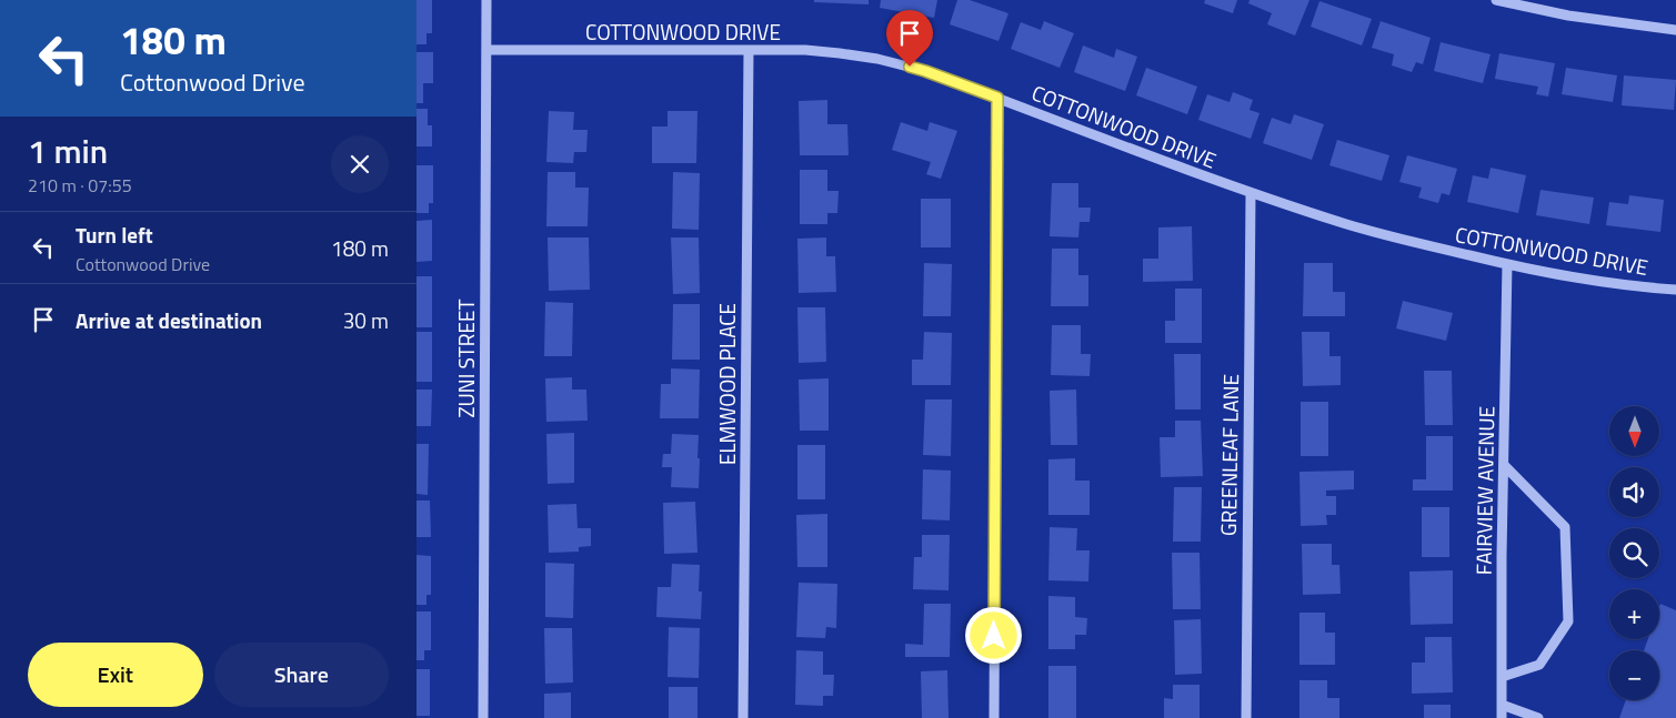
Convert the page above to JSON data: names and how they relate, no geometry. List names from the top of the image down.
{
  "streets": {
    "street": [
      "COTTONWOOD DRIVE",
      "ZUNI STREET",
      "ELMWOOD PLACE",
      "GREENLEAF LANE",
      "FAIRVIEW AVENUE"
    ]
  },
  "crossings": [
    ["COTTONWOOD DRIVE", "ZUNI STREET"],
    ["COTTONWOOD DRIVE", "ELMWOOD PLACE"],
    ["COTTONWOOD DRIVE", "GREENLEAF LANE"],
    ["COTTONWOOD DRIVE", "FAIRVIEW AVENUE"]
  ],
  "north": "bottom",
  "page": {
    "turn": ["180 m", "Cottonwood Drive"],
    "heading": ["1 min", "210 m · 07:55"],
    "list": [
      {
        "name": "Turn left",
        "note": "Cottonwood Drive",
        "value": "180 m"
      },
      {
        "name": "Arrive at destination",
        "value": "30 m"
      }
    ],
    "map_buttons": ["+", "−"],
    "buttons": ["Exit", "Share"]
  }
}
